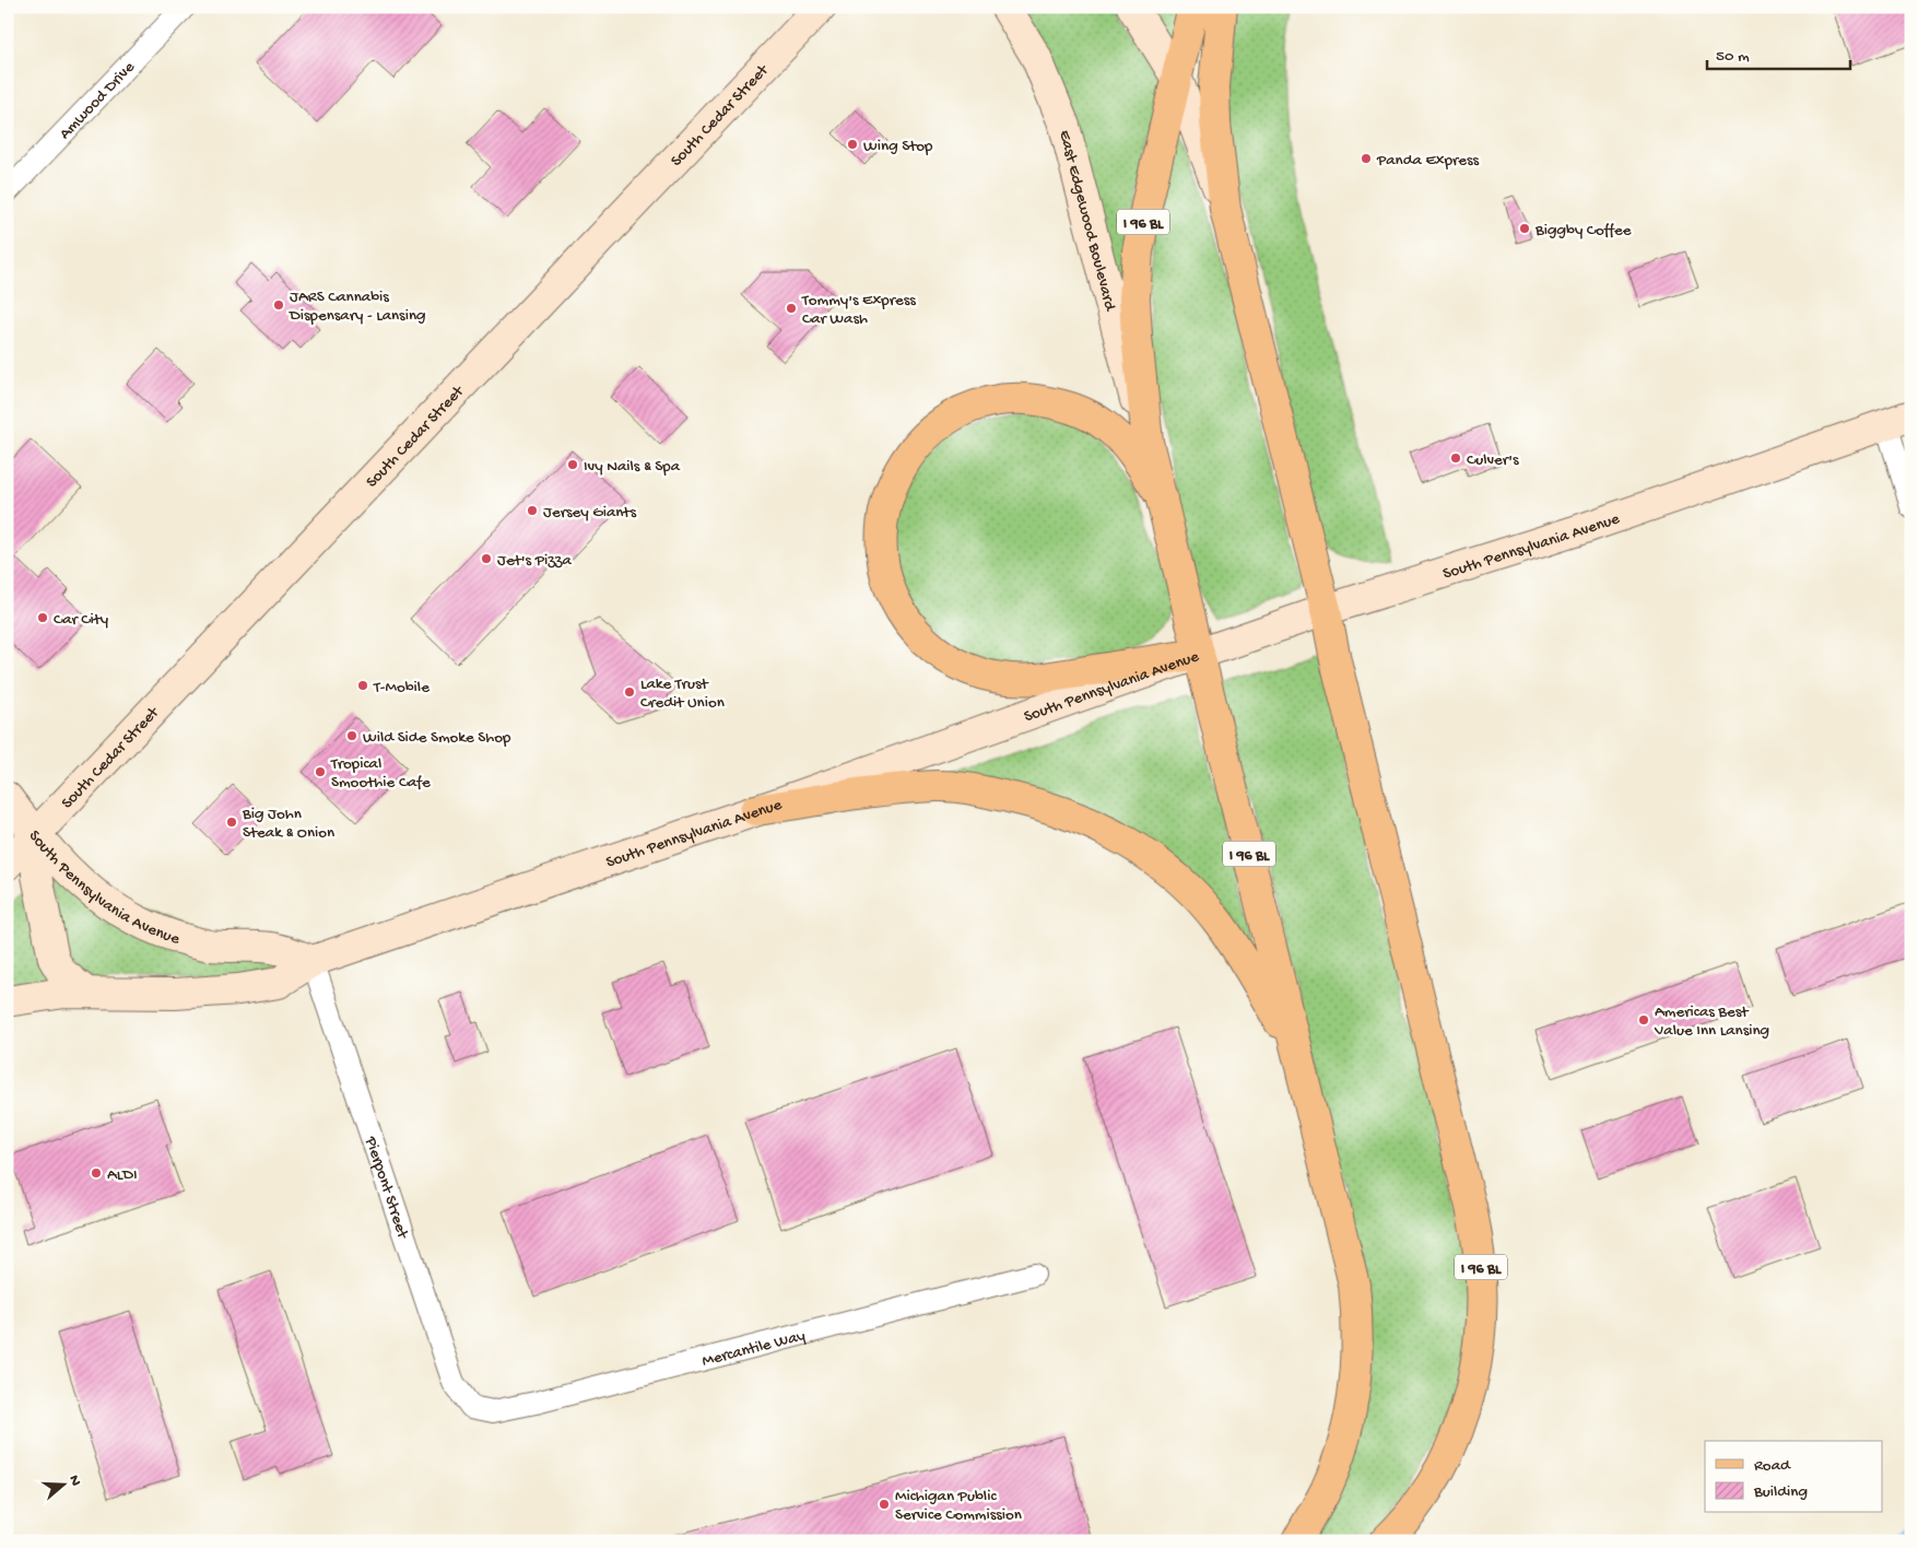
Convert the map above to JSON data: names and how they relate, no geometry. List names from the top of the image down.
{
  "streets": {
    "main road": [
      "South Cedar Street",
      "East Edgewood Boulevard",
      "I 96 BL",
      "South Pennsylvania Avenue"
    ],
    "street": ["Amwood Drive", "Pierpont Street", "Mercantile Way"]
  },
  "crossings": [
    ["South Cedar Street", "South Pennsylvania Avenue"],
    ["East Edgewood Boulevard", "I 96 BL"],
    ["I 96 BL", "South Pennsylvania Avenue"],
    ["South Pennsylvania Avenue", "Pierpont Street"],
    ["Pierpont Street", "Mercantile Way"]
  ],
  "places": [
    "Wing Stop",
    "Panda Express",
    "Biggby Coffee",
    "JARS Cannabis Dispensary - Lansing",
    "Tommy's Express Car Wash",
    "Culver's",
    "Ivy Nails & Spa",
    "Jersey Giants",
    "Jet's Pizza",
    "Car City",
    "T-Mobile",
    "Lake Trust Credit Union",
    "Wild Side Smoke Shop",
    "Tropical Smoothie Cafe",
    "Big John Steak & Onion",
    "Americas Best Value Inn Lansing",
    "ALDI",
    "Michigan Public Service Commission"
  ],
  "legend": ["Road", "Building"],
  "scale_bar": "50 m",
  "north": "right"
}
